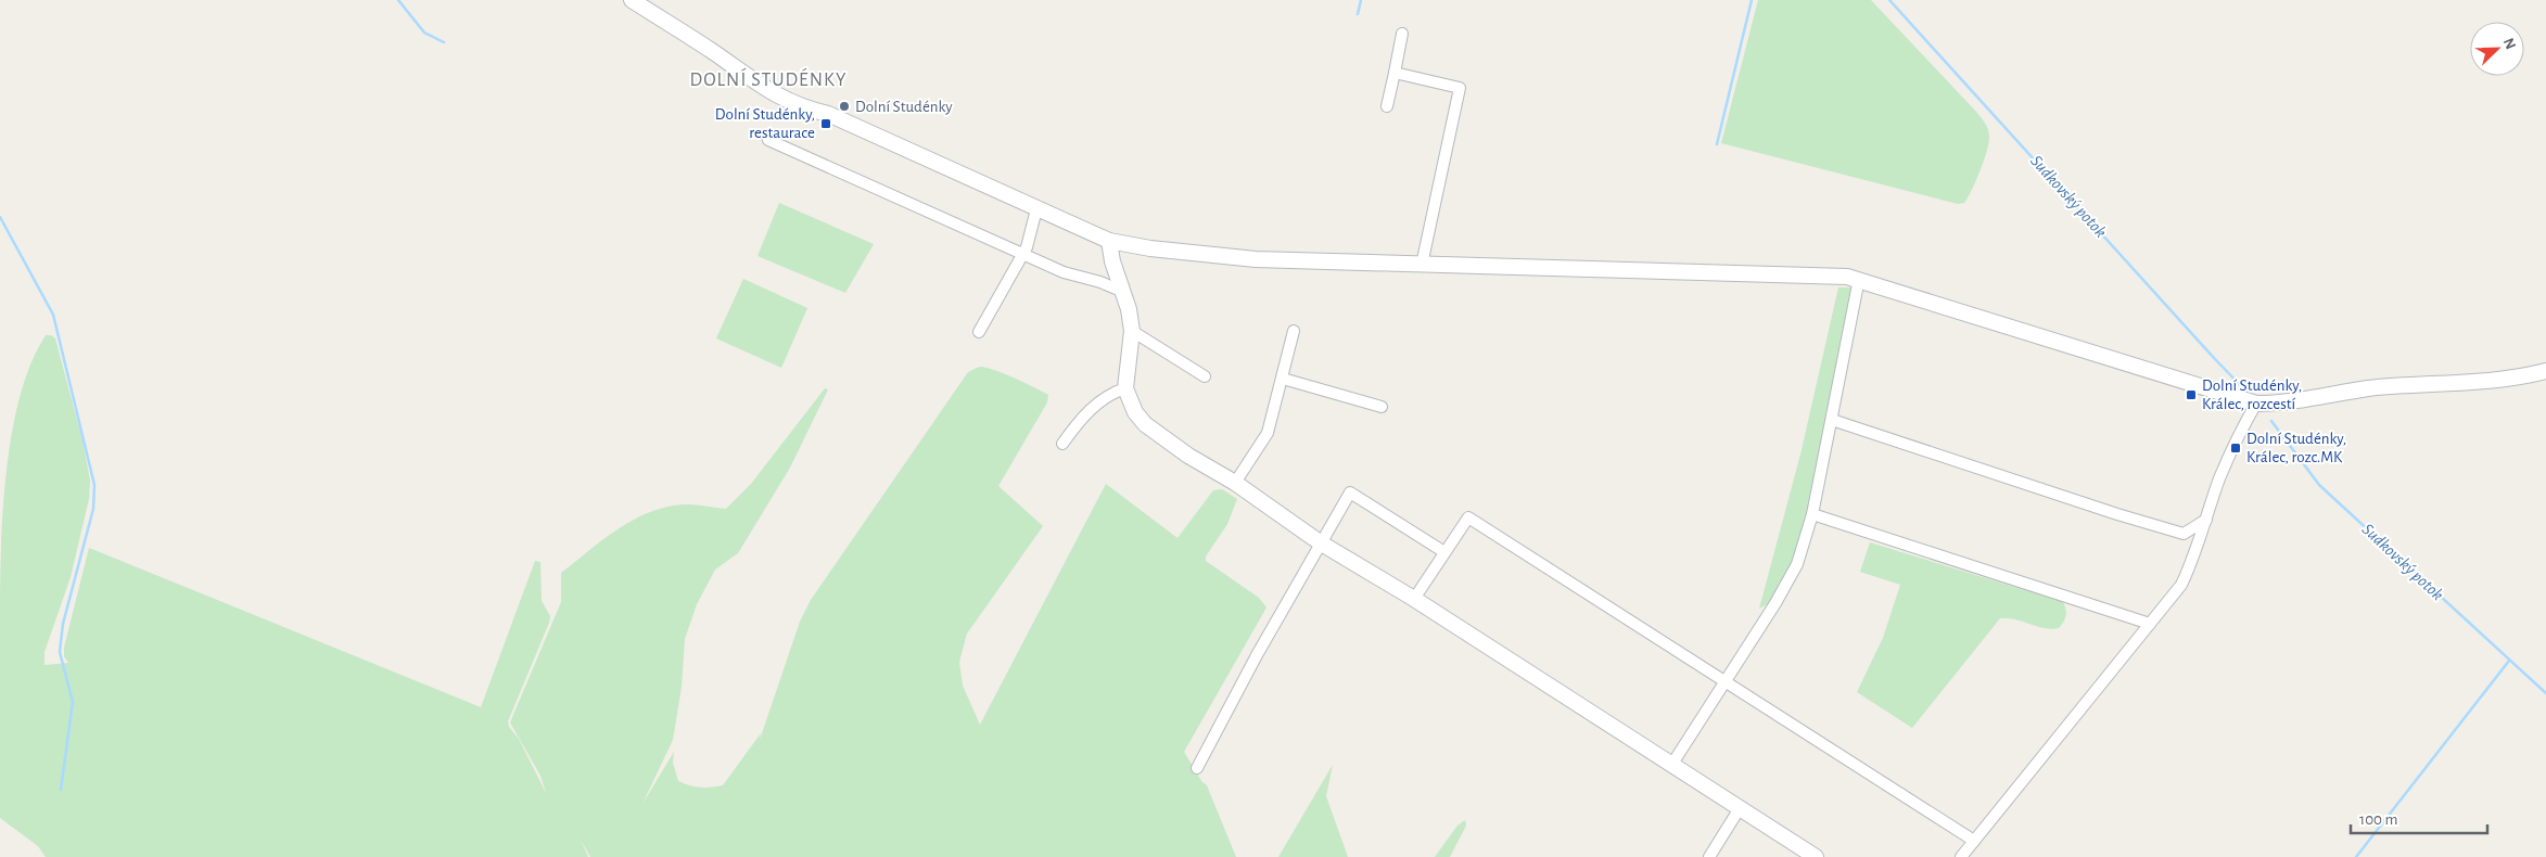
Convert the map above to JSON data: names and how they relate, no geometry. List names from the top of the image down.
{
  "districts": ["DOLNÍ STUDÉNKY"],
  "water": ["Sudkovský potok"],
  "places": {
    "other": ["Dolní Studénky"],
    "transit": ["Dolní Studénky, restaurace", "Dolní Studénky, Králec, rozcestí", "Dolní Studénky, Králec, rozc.MK"]
  },
  "scale_bar": "100 m",
  "north": "top right"
}
